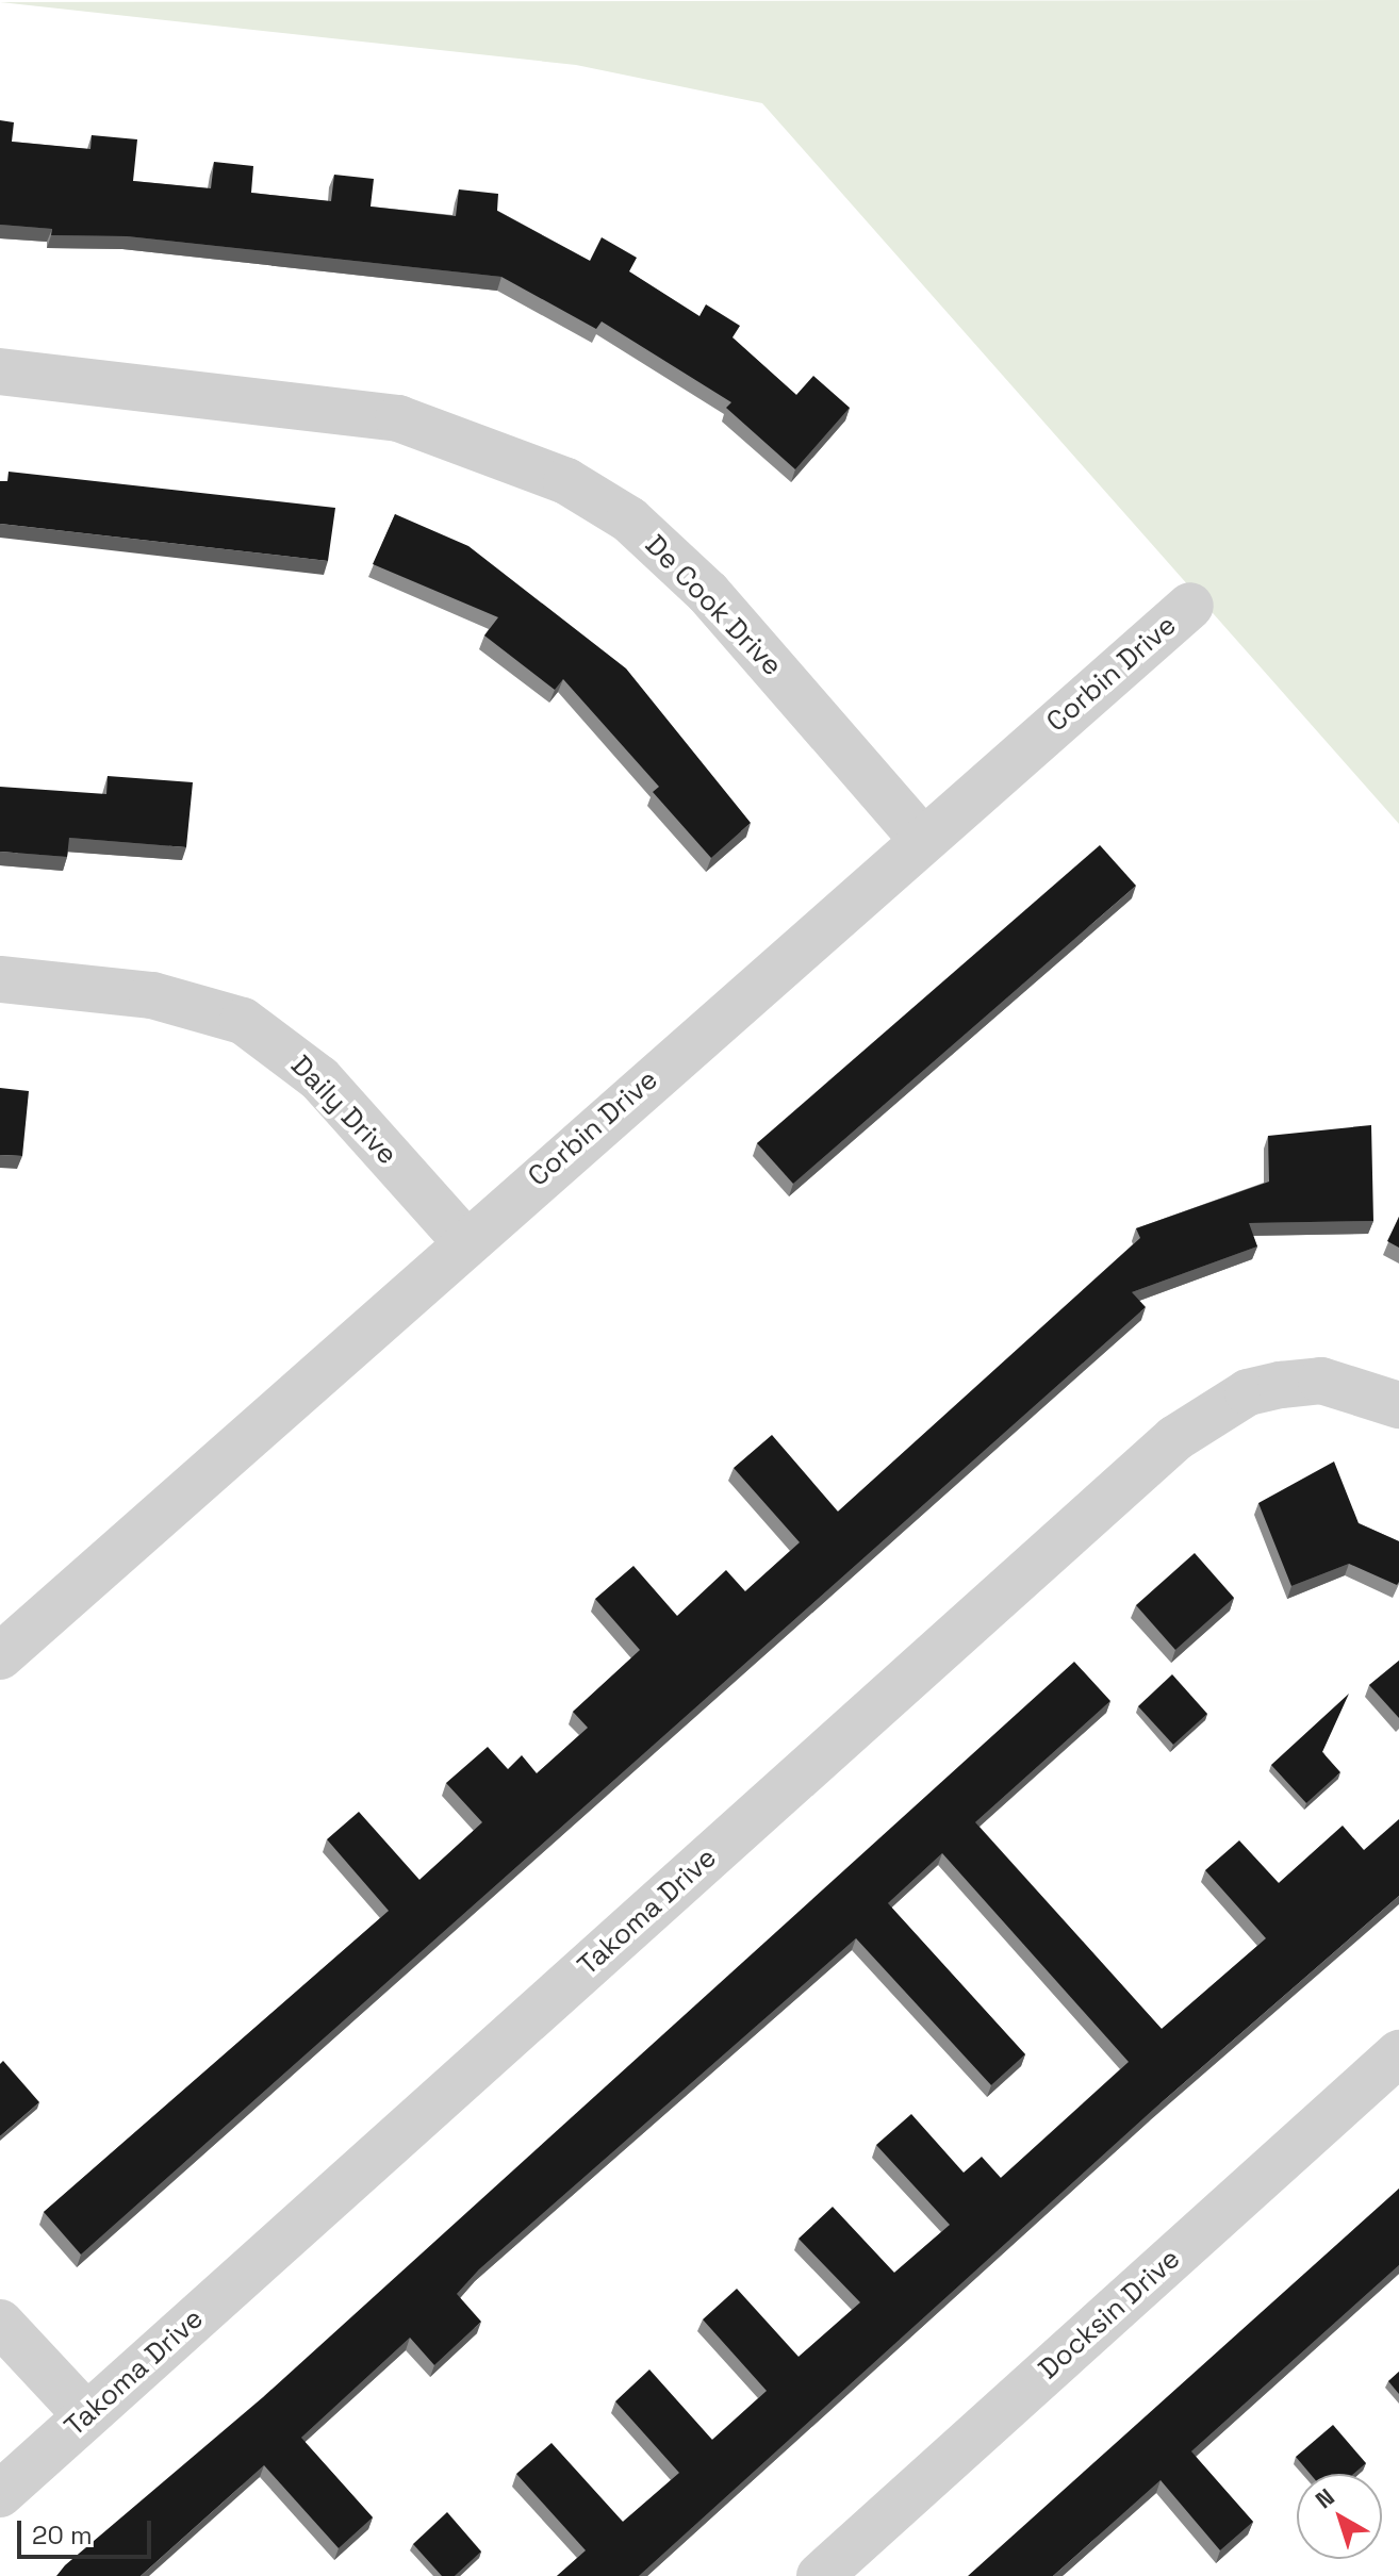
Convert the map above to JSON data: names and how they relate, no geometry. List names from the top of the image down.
{
  "streets": {
    "street": [
      "De Cook Drive",
      "Corbin Drive",
      "Daily Drive",
      "Takoma Drive",
      "Docksin Drive"
    ]
  },
  "crossings": [
    ["De Cook Drive", "Corbin Drive"],
    ["Corbin Drive", "Daily Drive"]
  ],
  "scale_bar": "20 m",
  "north": "top left"
}
